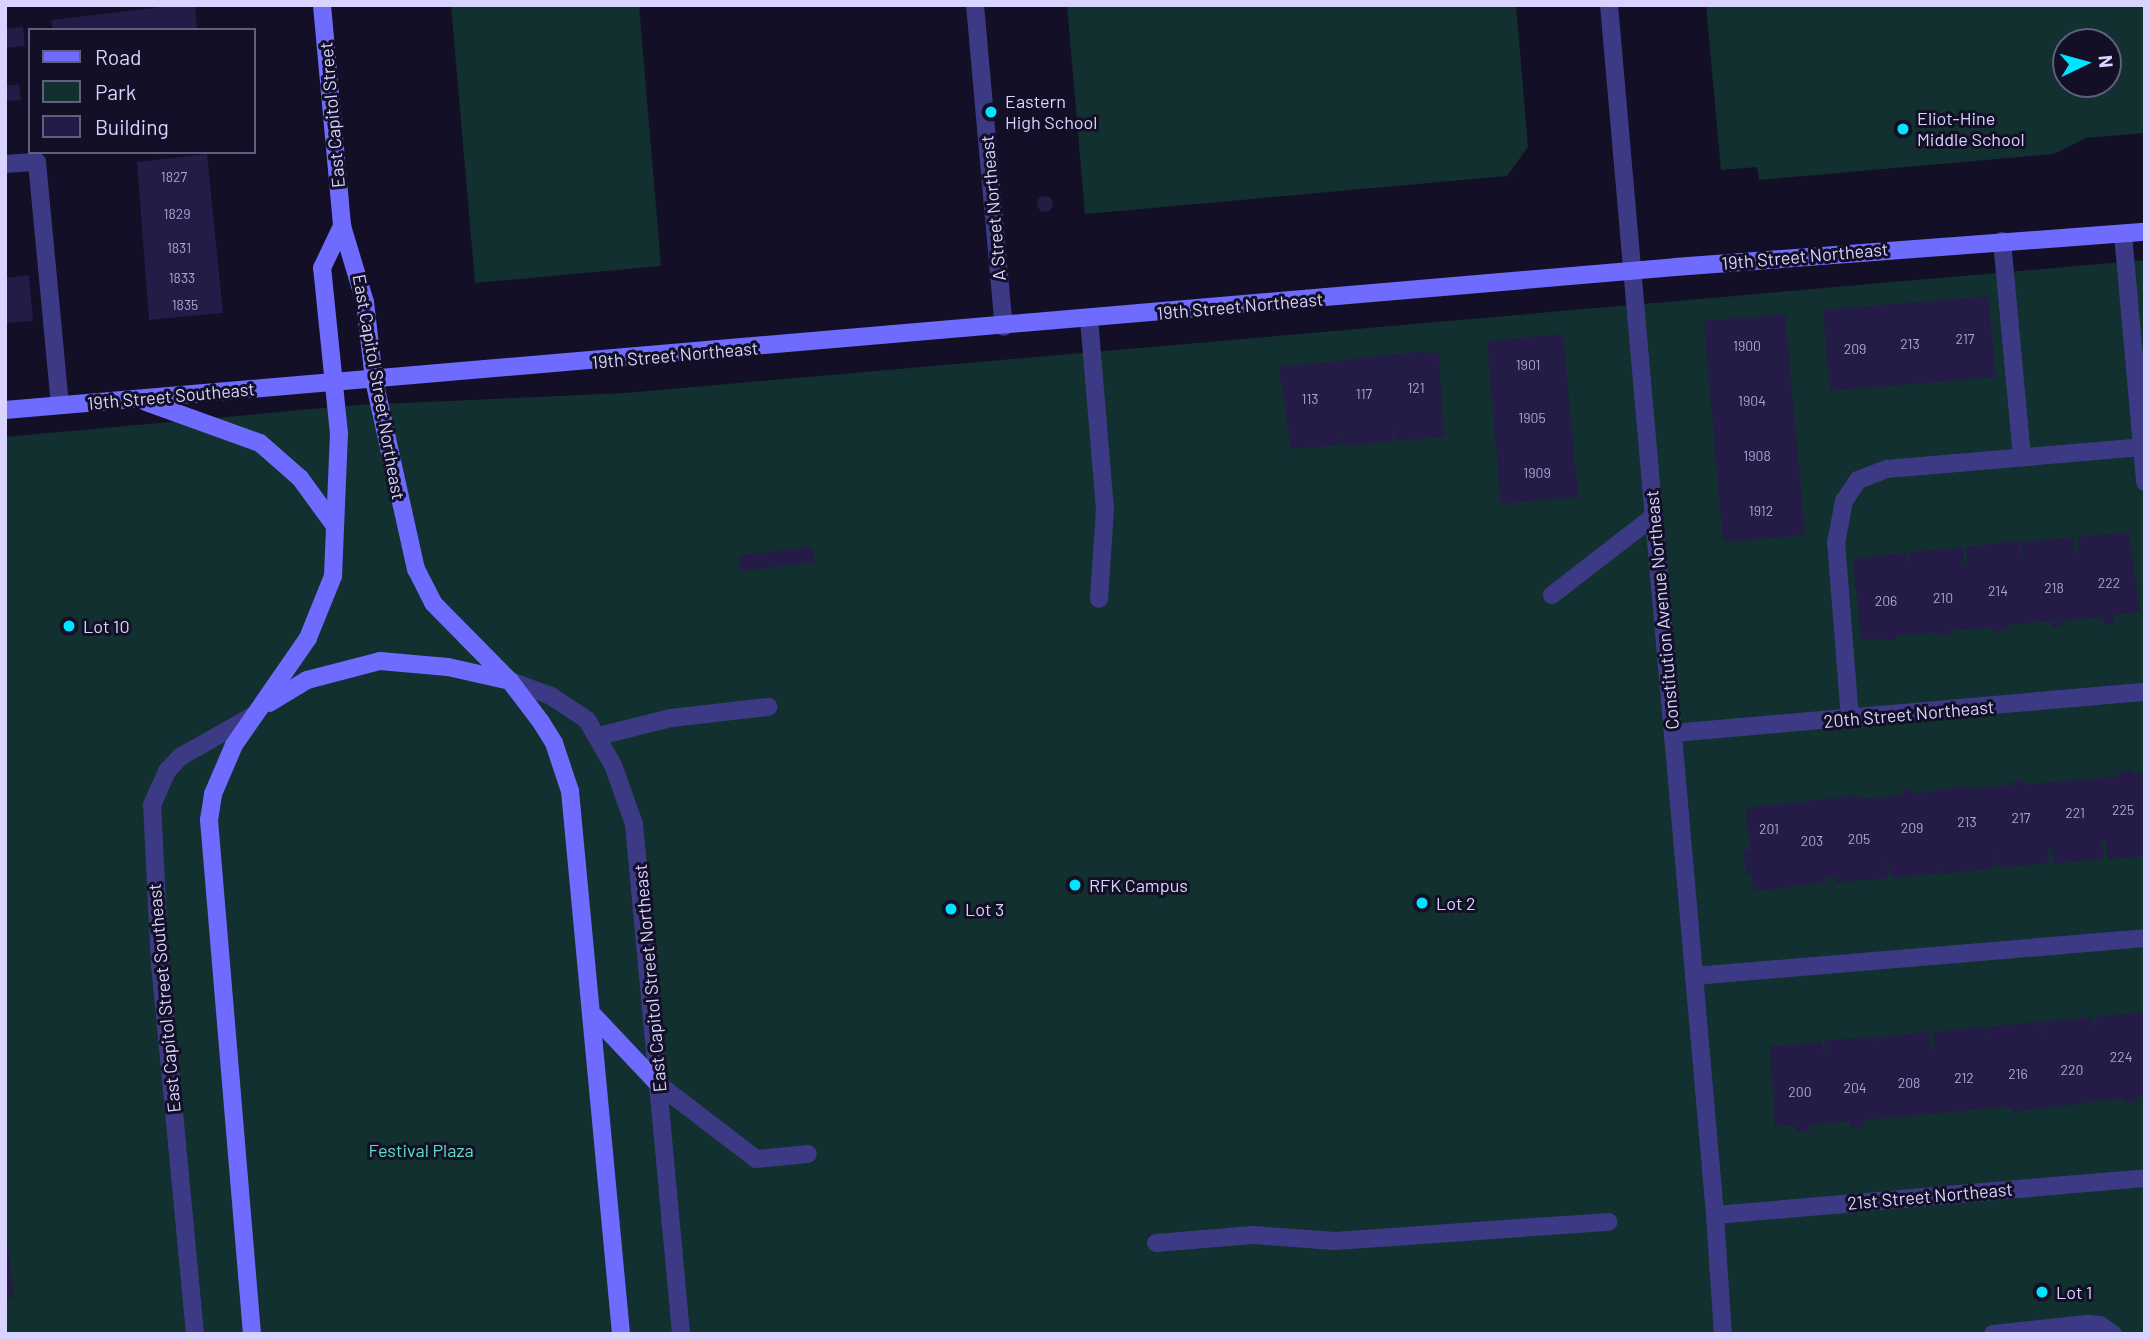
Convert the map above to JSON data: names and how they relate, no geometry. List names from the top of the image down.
{
  "streets": {
    "main road": [
      "East Capitol Street",
      "19th Street Northeast",
      "East Capitol Street Northeast",
      "19th Street Southeast",
      "East Capitol Street Southeast"
    ],
    "street": [
      "A Street Northeast",
      "Constitution Avenue Northeast",
      "20th Street Northeast",
      "21st Street Northeast"
    ]
  },
  "crossings": [
    ["East Capitol Street", "East Capitol Street Northeast"],
    ["East Capitol Street", "East Capitol Street Southeast"],
    ["A Street Northeast", "19th Street Northeast"],
    ["19th Street Northeast", "East Capitol Street Northeast"],
    ["19th Street Northeast", "19th Street Southeast"],
    ["19th Street Northeast", "Constitution Avenue Northeast"],
    ["19th Street Northeast", "East Capitol Street Southeast"],
    ["East Capitol Street Northeast", "East Capitol Street Southeast"],
    ["19th Street Southeast", "East Capitol Street Southeast"],
    ["Constitution Avenue Northeast", "20th Street Northeast"],
    ["Constitution Avenue Northeast", "21st Street Northeast"]
  ],
  "parks": ["Festival Plaza"],
  "places": [
    "Eastern High School",
    "Eliot-Hine Middle School",
    "Lot 10",
    "RFK Campus",
    "Lot 2",
    "Lot 3",
    "Lot 1"
  ],
  "house_numbers": [
    "1827",
    "1829",
    "1831",
    "1833",
    "1835",
    "217",
    "213",
    "1900",
    "209",
    "1901",
    "121",
    "117",
    "113",
    "1904",
    "1905",
    "1908",
    "1909",
    "1912",
    "222",
    "218",
    "214",
    "210",
    "206",
    "225",
    "221",
    "217",
    "213",
    "209",
    "201",
    "205",
    "203",
    "224",
    "220",
    "216",
    "212",
    "208",
    "204",
    "200"
  ],
  "legend": ["Road", "Park", "Building"],
  "north": "right"
}
